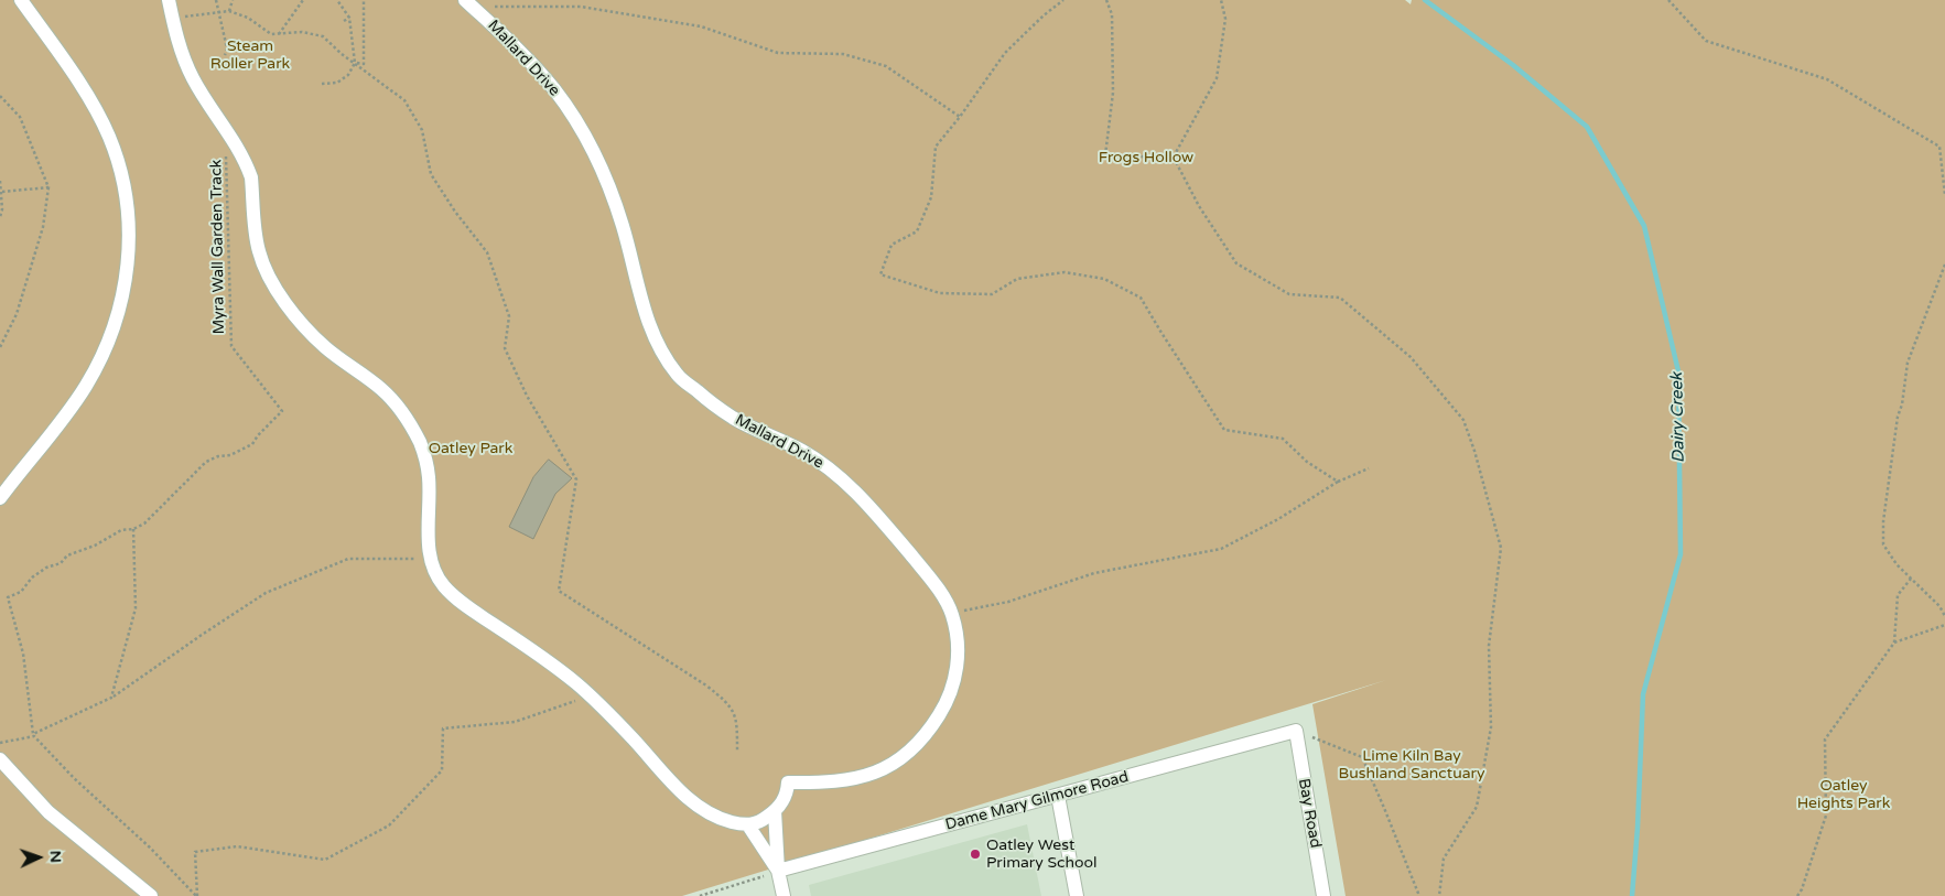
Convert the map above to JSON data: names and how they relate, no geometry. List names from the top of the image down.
{
  "streets": {
    "street": ["Mallard Drive", "Dame Mary Gilmore Road", "Bay Road"],
    "path": ["Myra Wall Garden Track"]
  },
  "crossings": [
    ["Dame Mary Gilmore Road", "Bay Road"]
  ],
  "water": ["Dairy Creek"],
  "parks": [
    "Steam Roller Park",
    "Frogs Hollow",
    "Oatley Park",
    "Lime Kiln Bay Bushland Sanctuary",
    "Oatley Heights Park"
  ],
  "places": ["Oatley West Primary School"],
  "north": "right"
}
